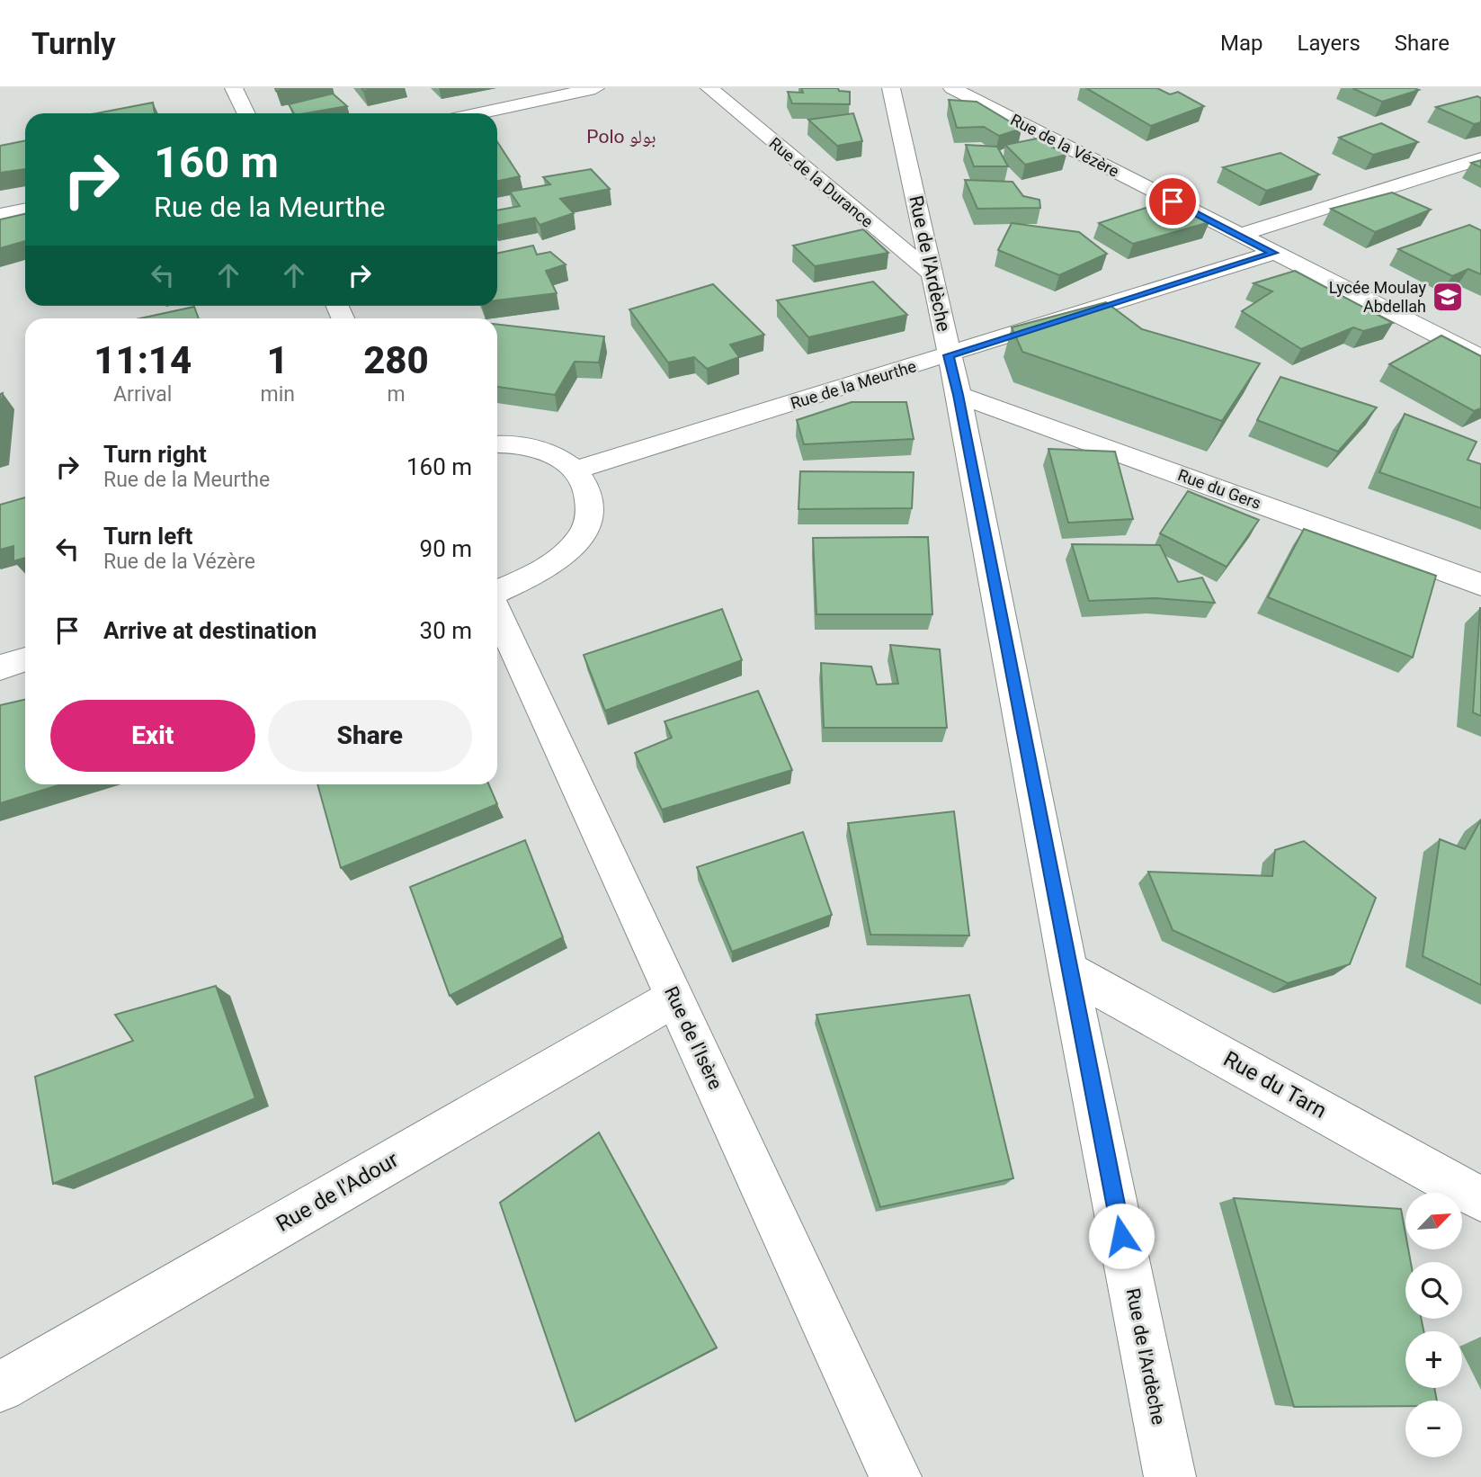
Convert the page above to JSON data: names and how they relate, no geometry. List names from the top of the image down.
{
  "streets": {
    "street": [
      "Rue de la Vézère",
      "Rue de la Durance",
      "Rue de l'Ardèche",
      "Rue de la Meurthe",
      "Rue du Gers",
      "Rue de l'Isère",
      "Rue du Tarn",
      "Rue de l'Adour"
    ]
  },
  "crossings": [
    ["Rue de la Vézère", "Rue de la Meurthe"],
    ["Rue de la Durance", "Rue de l'Ardèche"],
    ["Rue de l'Ardèche", "Rue de la Meurthe"],
    ["Rue de l'Ardèche", "Rue du Gers"],
    ["Rue de l'Ardèche", "Rue du Tarn"],
    ["Rue de l'Isère", "Rue de l'Adour"]
  ],
  "districts": ["Polo بولو"],
  "places": {
    "school or university": ["Lycée Moulay Abdellah"]
  },
  "north": "top right",
  "page": {
    "header": "Turnly",
    "nav": ["Map", "Layers", "Share"],
    "turn": ["160 m", "Rue de la Meurthe"],
    "eta": [
      "11:14",
      "Arrival",
      "1",
      "min",
      "280",
      "m"
    ],
    "list": [
      {
        "name": "Turn right",
        "note": "Rue de la Meurthe",
        "value": "160 m"
      },
      {
        "name": "Turn left",
        "note": "Rue de la Vézère",
        "value": "90 m"
      },
      {
        "name": "Arrive at destination",
        "value": "30 m"
      }
    ],
    "buttons": ["Exit", "Share"],
    "map_buttons": ["+", "−"]
  }
}
